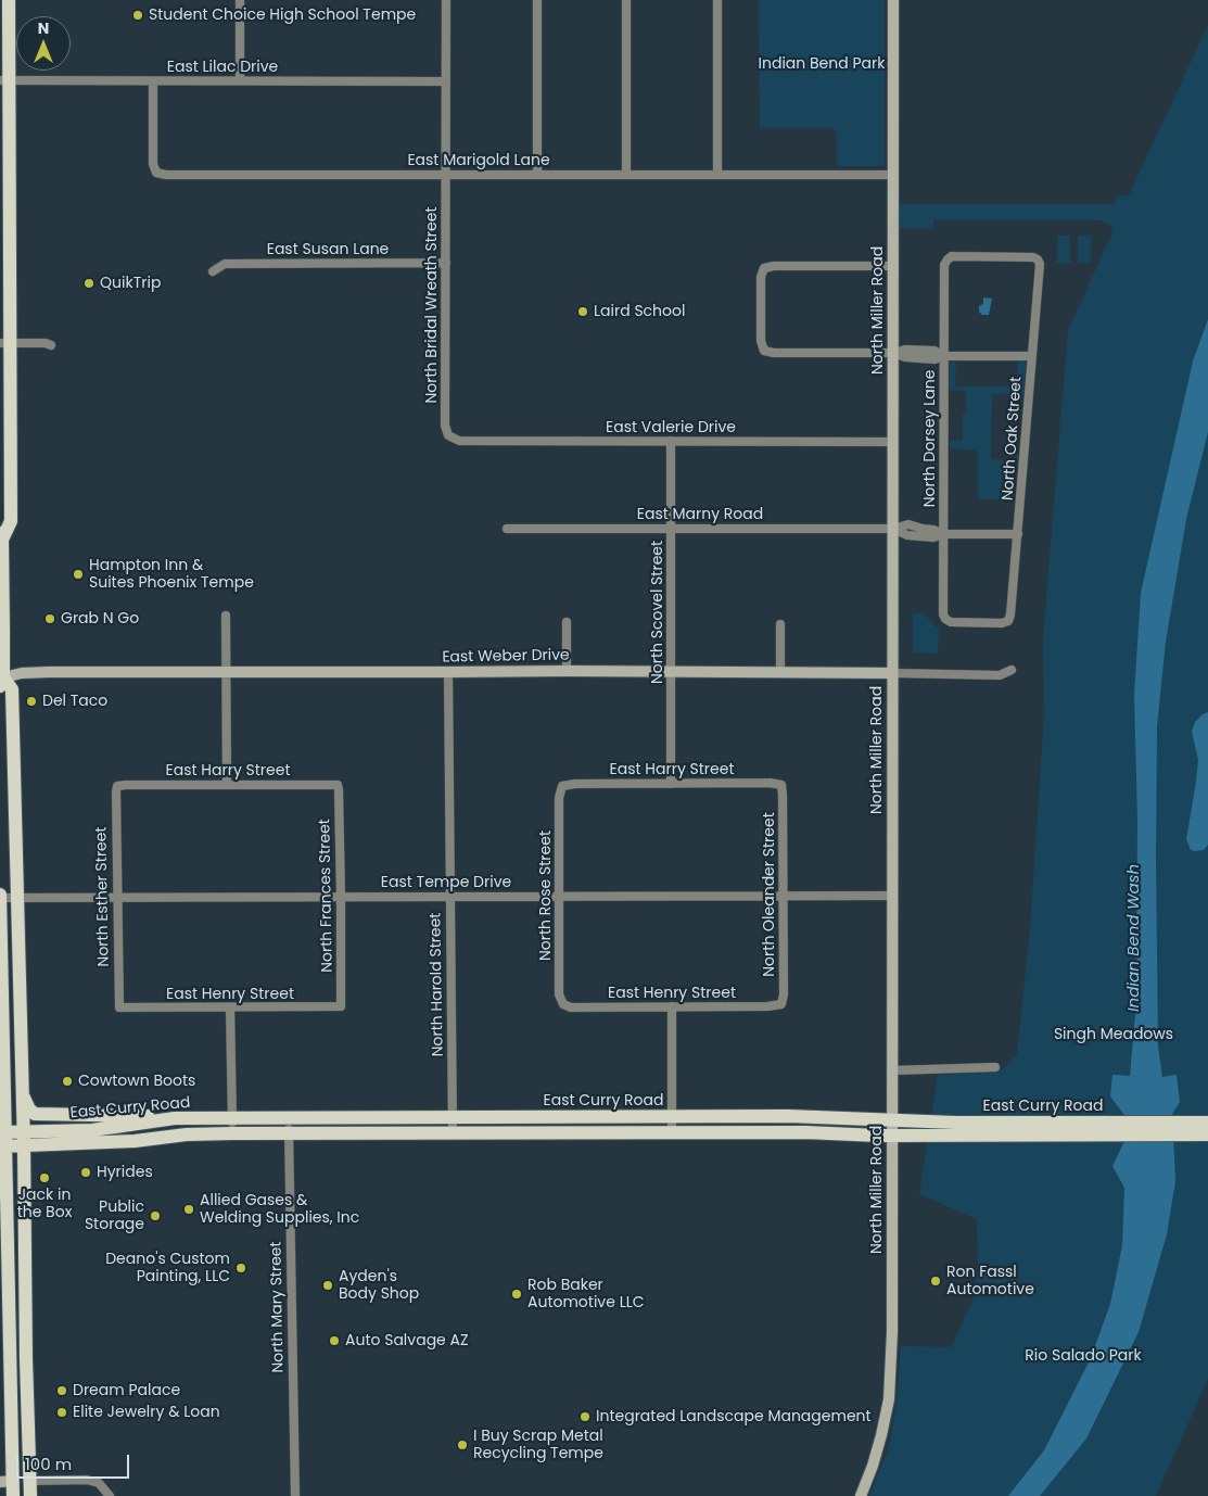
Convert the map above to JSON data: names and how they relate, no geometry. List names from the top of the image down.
{
  "streets": {
    "main road": ["East Curry Road"],
    "street": [
      "East Lilac Drive",
      "East Marigold Lane",
      "East Susan Lane",
      "North Bridal Wreath Street",
      "North Miller Road",
      "East Valerie Drive",
      "North Dorsey Lane",
      "North Oak Street",
      "East Marny Road",
      "North Scovel Street",
      "East Weber Drive",
      "East Harry Street",
      "East Tempe Drive",
      "North Oleander Street",
      "North Frances Street",
      "North Rose Street",
      "North Esther Street",
      "North Harold Street",
      "East Henry Street",
      "North Mary Street"
    ]
  },
  "crossings": [
    ["East Lilac Drive", "East Marigold Lane"],
    ["East Lilac Drive", "North Bridal Wreath Street"],
    ["East Marigold Lane", "North Bridal Wreath Street"],
    ["East Marigold Lane", "North Miller Road"],
    ["East Susan Lane", "North Bridal Wreath Street"],
    ["North Bridal Wreath Street", "East Valerie Drive"],
    ["North Miller Road", "East Valerie Drive"],
    ["North Miller Road", "East Marny Road"],
    ["North Miller Road", "East Weber Drive"],
    ["North Miller Road", "East Tempe Drive"],
    ["North Miller Road", "East Curry Road"],
    ["East Valerie Drive", "North Scovel Street"],
    ["North Dorsey Lane", "North Oak Street"],
    ["North Dorsey Lane", "East Marny Road"],
    ["North Oak Street", "East Marny Road"],
    ["East Marny Road", "North Scovel Street"],
    ["North Scovel Street", "East Weber Drive"],
    ["North Scovel Street", "East Harry Street"],
    ["East Weber Drive", "North Harold Street"],
    ["East Harry Street", "North Oleander Street"],
    ["East Harry Street", "North Frances Street"],
    ["East Harry Street", "North Rose Street"],
    ["East Harry Street", "North Esther Street"],
    ["East Tempe Drive", "North Oleander Street"],
    ["East Tempe Drive", "North Frances Street"],
    ["East Tempe Drive", "North Rose Street"],
    ["East Tempe Drive", "North Esther Street"],
    ["East Tempe Drive", "North Harold Street"],
    ["North Oleander Street", "East Henry Street"],
    ["North Frances Street", "East Henry Street"],
    ["North Rose Street", "East Henry Street"],
    ["North Esther Street", "East Henry Street"],
    ["North Harold Street", "East Curry Road"],
    ["East Curry Road", "North Mary Street"]
  ],
  "water": ["Indian Bend Wash"],
  "parks": ["Indian Bend Park", "Singh Meadows", "Rio Salado Park"],
  "places": [
    "Student Choice High School Tempe",
    "QuikTrip",
    "Laird School",
    "Hampton Inn & Suites Phoenix Tempe",
    "Grab N Go",
    "Del Taco",
    "Cowtown Boots",
    "Hyrides",
    "Jack in the Box",
    "Allied Gases & Welding Supplies, Inc",
    "Public Storage",
    "Deano's Custom Painting, LLC",
    "Ron Fassl Automotive",
    "Ayden's Body Shop",
    "Rob Baker Automotive LLC",
    "Auto Salvage AZ",
    "Dream Palace",
    "Elite Jewelry & Loan",
    "Integrated Landscape Management",
    "I Buy Scrap Metal Recycling Tempe"
  ],
  "scale_bar": "100 m",
  "north": "top"
}
